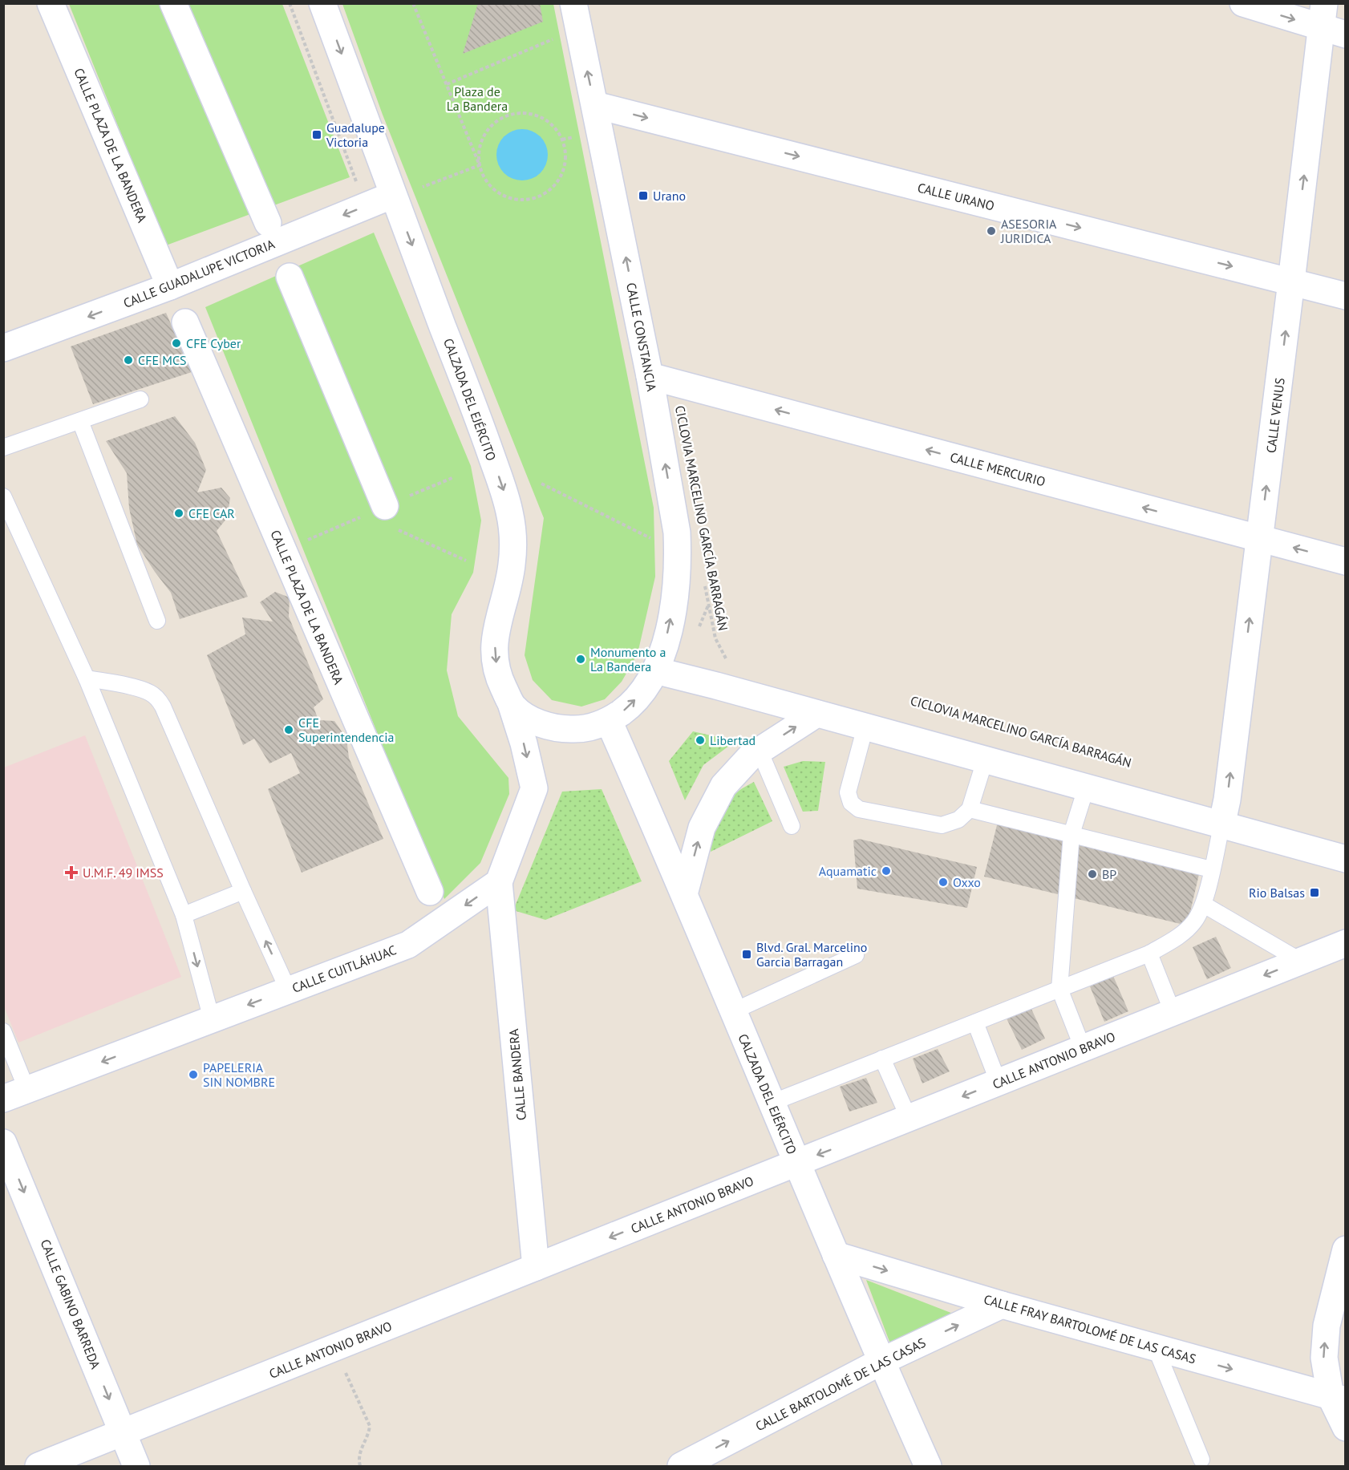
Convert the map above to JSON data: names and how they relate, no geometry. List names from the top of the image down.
{
  "streets": {
    "street": [
      "CALLE PLAZA DE LA BANDERA",
      "CALLE URANO",
      "CALLE GUADALUPE VICTORIA",
      "CALLE CONSTANCIA",
      "CALZADA DEL EJÉRCITO",
      "CALLE VENUS",
      "CALLE MERCURIO",
      "CALLE CUITLÁHUAC",
      "CALLE ANTONIO BRAVO",
      "CALLE BANDERA",
      "CALLE GABINO BARREDA",
      "CALLE FRAY BARTOLOMÉ DE LAS CASAS",
      "CALLE BARTOLOMÉ DE LAS CASAS"
    ],
    "path": ["CICLOVIA MARCELINO GARCÍA BARRAGÁN"]
  },
  "crossings": [
    ["CALLE PLAZA DE LA BANDERA", "CALLE GUADALUPE VICTORIA"],
    ["CALLE URANO", "CALLE CONSTANCIA"],
    ["CALLE URANO", "CALLE VENUS"],
    ["CALLE GUADALUPE VICTORIA", "CALZADA DEL EJÉRCITO"],
    ["CALLE CONSTANCIA", "CALZADA DEL EJÉRCITO"],
    ["CALLE CONSTANCIA", "CALLE MERCURIO"],
    ["CALZADA DEL EJÉRCITO", "CALLE ANTONIO BRAVO"],
    ["CALZADA DEL EJÉRCITO", "CALLE FRAY BARTOLOMÉ DE LAS CASAS"],
    ["CALZADA DEL EJÉRCITO", "CALLE BARTOLOMÉ DE LAS CASAS"],
    ["CALLE VENUS", "CALLE MERCURIO"],
    ["CALLE CUITLÁHUAC", "CALLE BANDERA"],
    ["CALLE ANTONIO BRAVO", "CALLE BANDERA"],
    ["CALLE ANTONIO BRAVO", "CALLE GABINO BARREDA"],
    ["CALLE FRAY BARTOLOMÉ DE LAS CASAS", "CALLE BARTOLOMÉ DE LAS CASAS"]
  ],
  "one_way": [
    "CALLE URANO",
    "CALLE GUADALUPE VICTORIA",
    "CALLE CONSTANCIA",
    "CALLE VENUS",
    "CALLE MERCURIO",
    "CALLE CUITLÁHUAC",
    "CALLE ANTONIO BRAVO",
    "CALLE GABINO BARREDA",
    "CALLE FRAY BARTOLOMÉ DE LAS CASAS",
    "CALLE BARTOLOMÉ DE LAS CASAS"
  ],
  "parks": ["Plaza de La Bandera"],
  "places": {
    "transit": [
      "Guadalupe Victoria",
      "Urano",
      "Rio Balsas",
      "Blvd. Gral. Marcelino Garcia Barragan"
    ],
    "other": [
      "ASESORIA JURIDICA",
      "CFE Cyber",
      "CFE MCS",
      "CFE CAR",
      "Monumento a La Bandera",
      "CFE Superintendencia",
      "Libertad",
      "Aquamatic",
      "BP",
      "Oxxo",
      "PAPELERIA SIN NOMBRE"
    ],
    "health": ["U.M.F. 49 IMSS"]
  }
}
